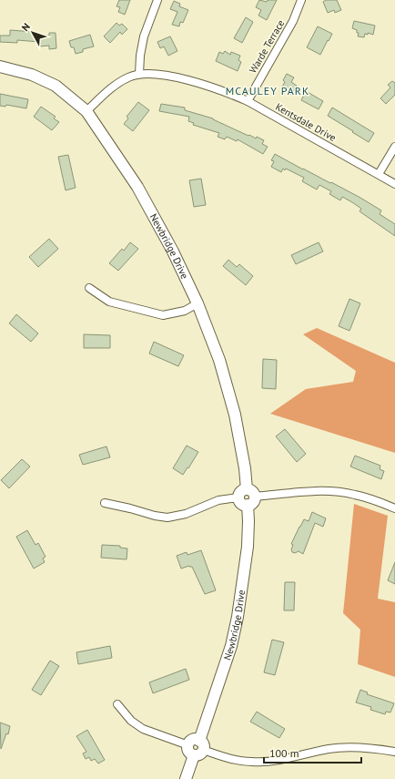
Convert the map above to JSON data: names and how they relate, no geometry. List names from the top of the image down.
{
  "streets": {
    "street": ["Warde Terrace", "Kentsdale Drive", "Newbridge Drive"]
  },
  "crossings": [
    ["Warde Terrace", "Kentsdale Drive"],
    ["Kentsdale Drive", "Newbridge Drive"]
  ],
  "districts": ["MCAULEY PARK"],
  "scale_bar": "100 m",
  "north": "top left"
}
